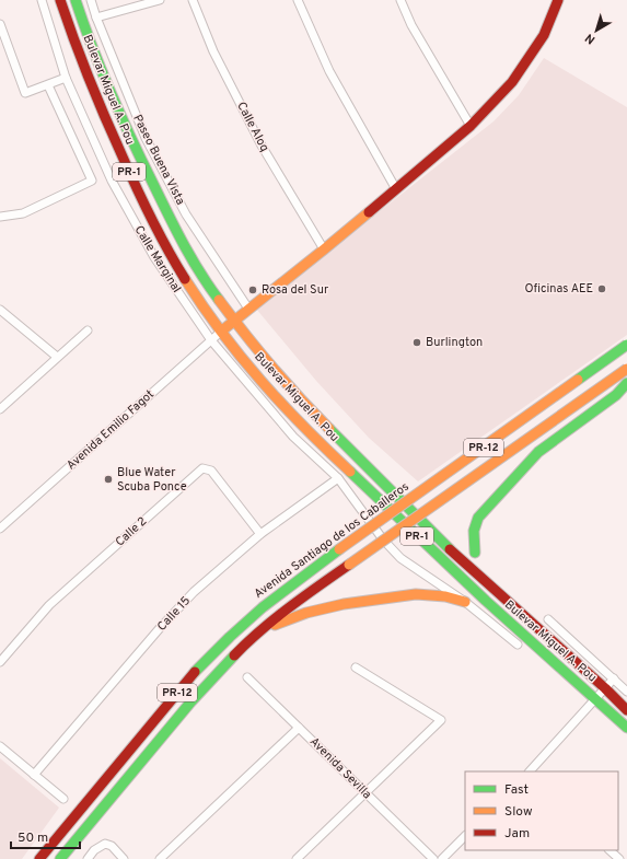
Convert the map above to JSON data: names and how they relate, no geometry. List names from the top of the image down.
{
  "streets": {
    "main road": [
      "Bulevar Miguel A. Pou",
      "PR-1",
      "PR-12",
      "Avenida Santiago de los Caballeros"
    ],
    "street": [
      "Calle Aloq",
      "Paseo Buena Vista",
      "Calle Marginal",
      "Avenida Emilio Fagot",
      "Calle 2",
      "Calle 15",
      "Avenida Sevilla"
    ]
  },
  "crossings": [
    ["Bulevar Miguel A. Pou", "Avenida Emilio Fagot"],
    ["Calle Marginal", "Avenida Emilio Fagot"],
    ["Calle Marginal", "Calle 15"],
    ["Calle 2", "Calle 15"]
  ],
  "places": [
    "Oficinas AEE",
    "Rosa del Sur",
    "Burlington",
    "Blue Water Scuba Ponce"
  ],
  "legend": ["Fast", "Slow", "Jam"],
  "scale_bar": "50 m",
  "north": "bottom left"
}
